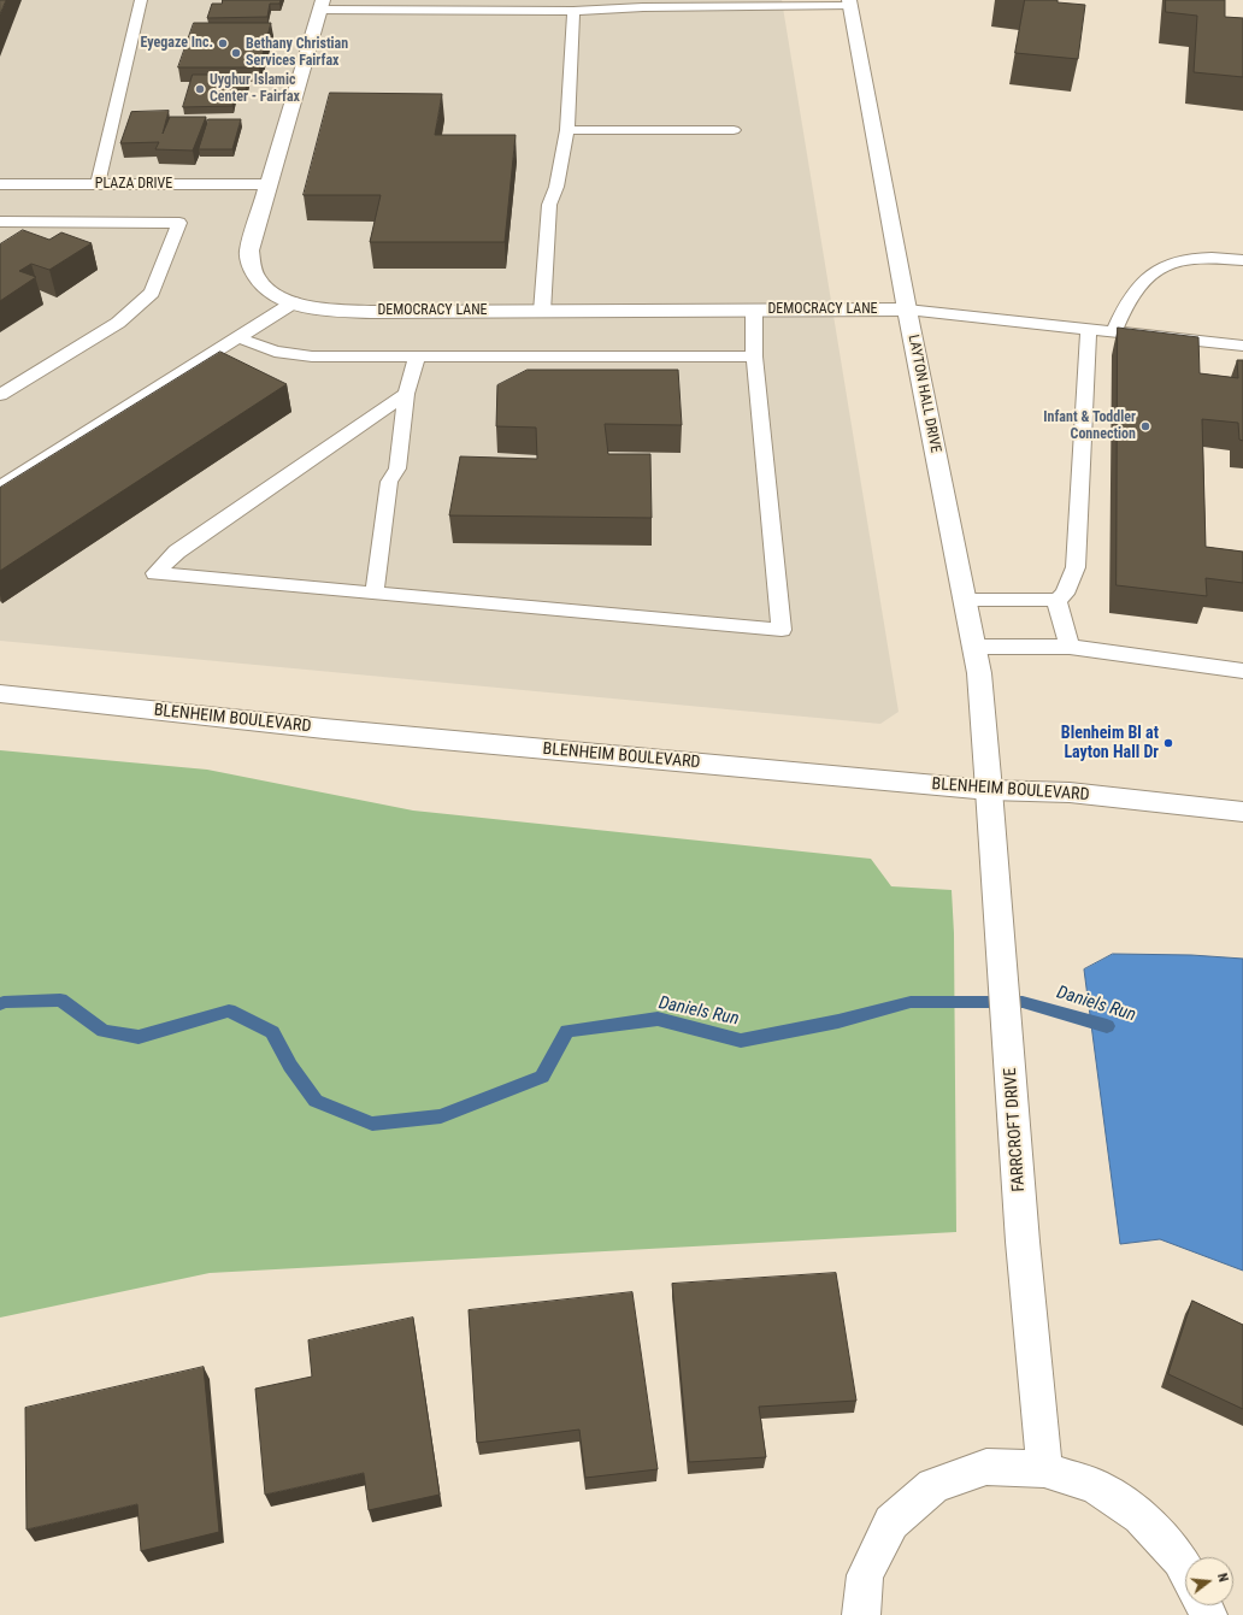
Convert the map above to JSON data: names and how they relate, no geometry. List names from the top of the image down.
{
  "streets": {
    "street": [
      "PLAZA DRIVE",
      "DEMOCRACY LANE",
      "LAYTON HALL DRIVE",
      "BLENHEIM BOULEVARD",
      "FARRCROFT DRIVE"
    ]
  },
  "crossings": [
    ["PLAZA DRIVE", "DEMOCRACY LANE"],
    ["DEMOCRACY LANE", "LAYTON HALL DRIVE"],
    ["LAYTON HALL DRIVE", "BLENHEIM BOULEVARD"],
    ["LAYTON HALL DRIVE", "FARRCROFT DRIVE"],
    ["BLENHEIM BOULEVARD", "FARRCROFT DRIVE"]
  ],
  "water": ["Daniels Run"],
  "places": [
    "Eyegaze Inc.",
    "Bethany Christian Services Fairfax",
    "Uyghur Islamic Center - Fairfax",
    "Infant & Toddler Connection",
    "Blenheim Bl at Layton Hall Dr"
  ],
  "north": "right"
}
